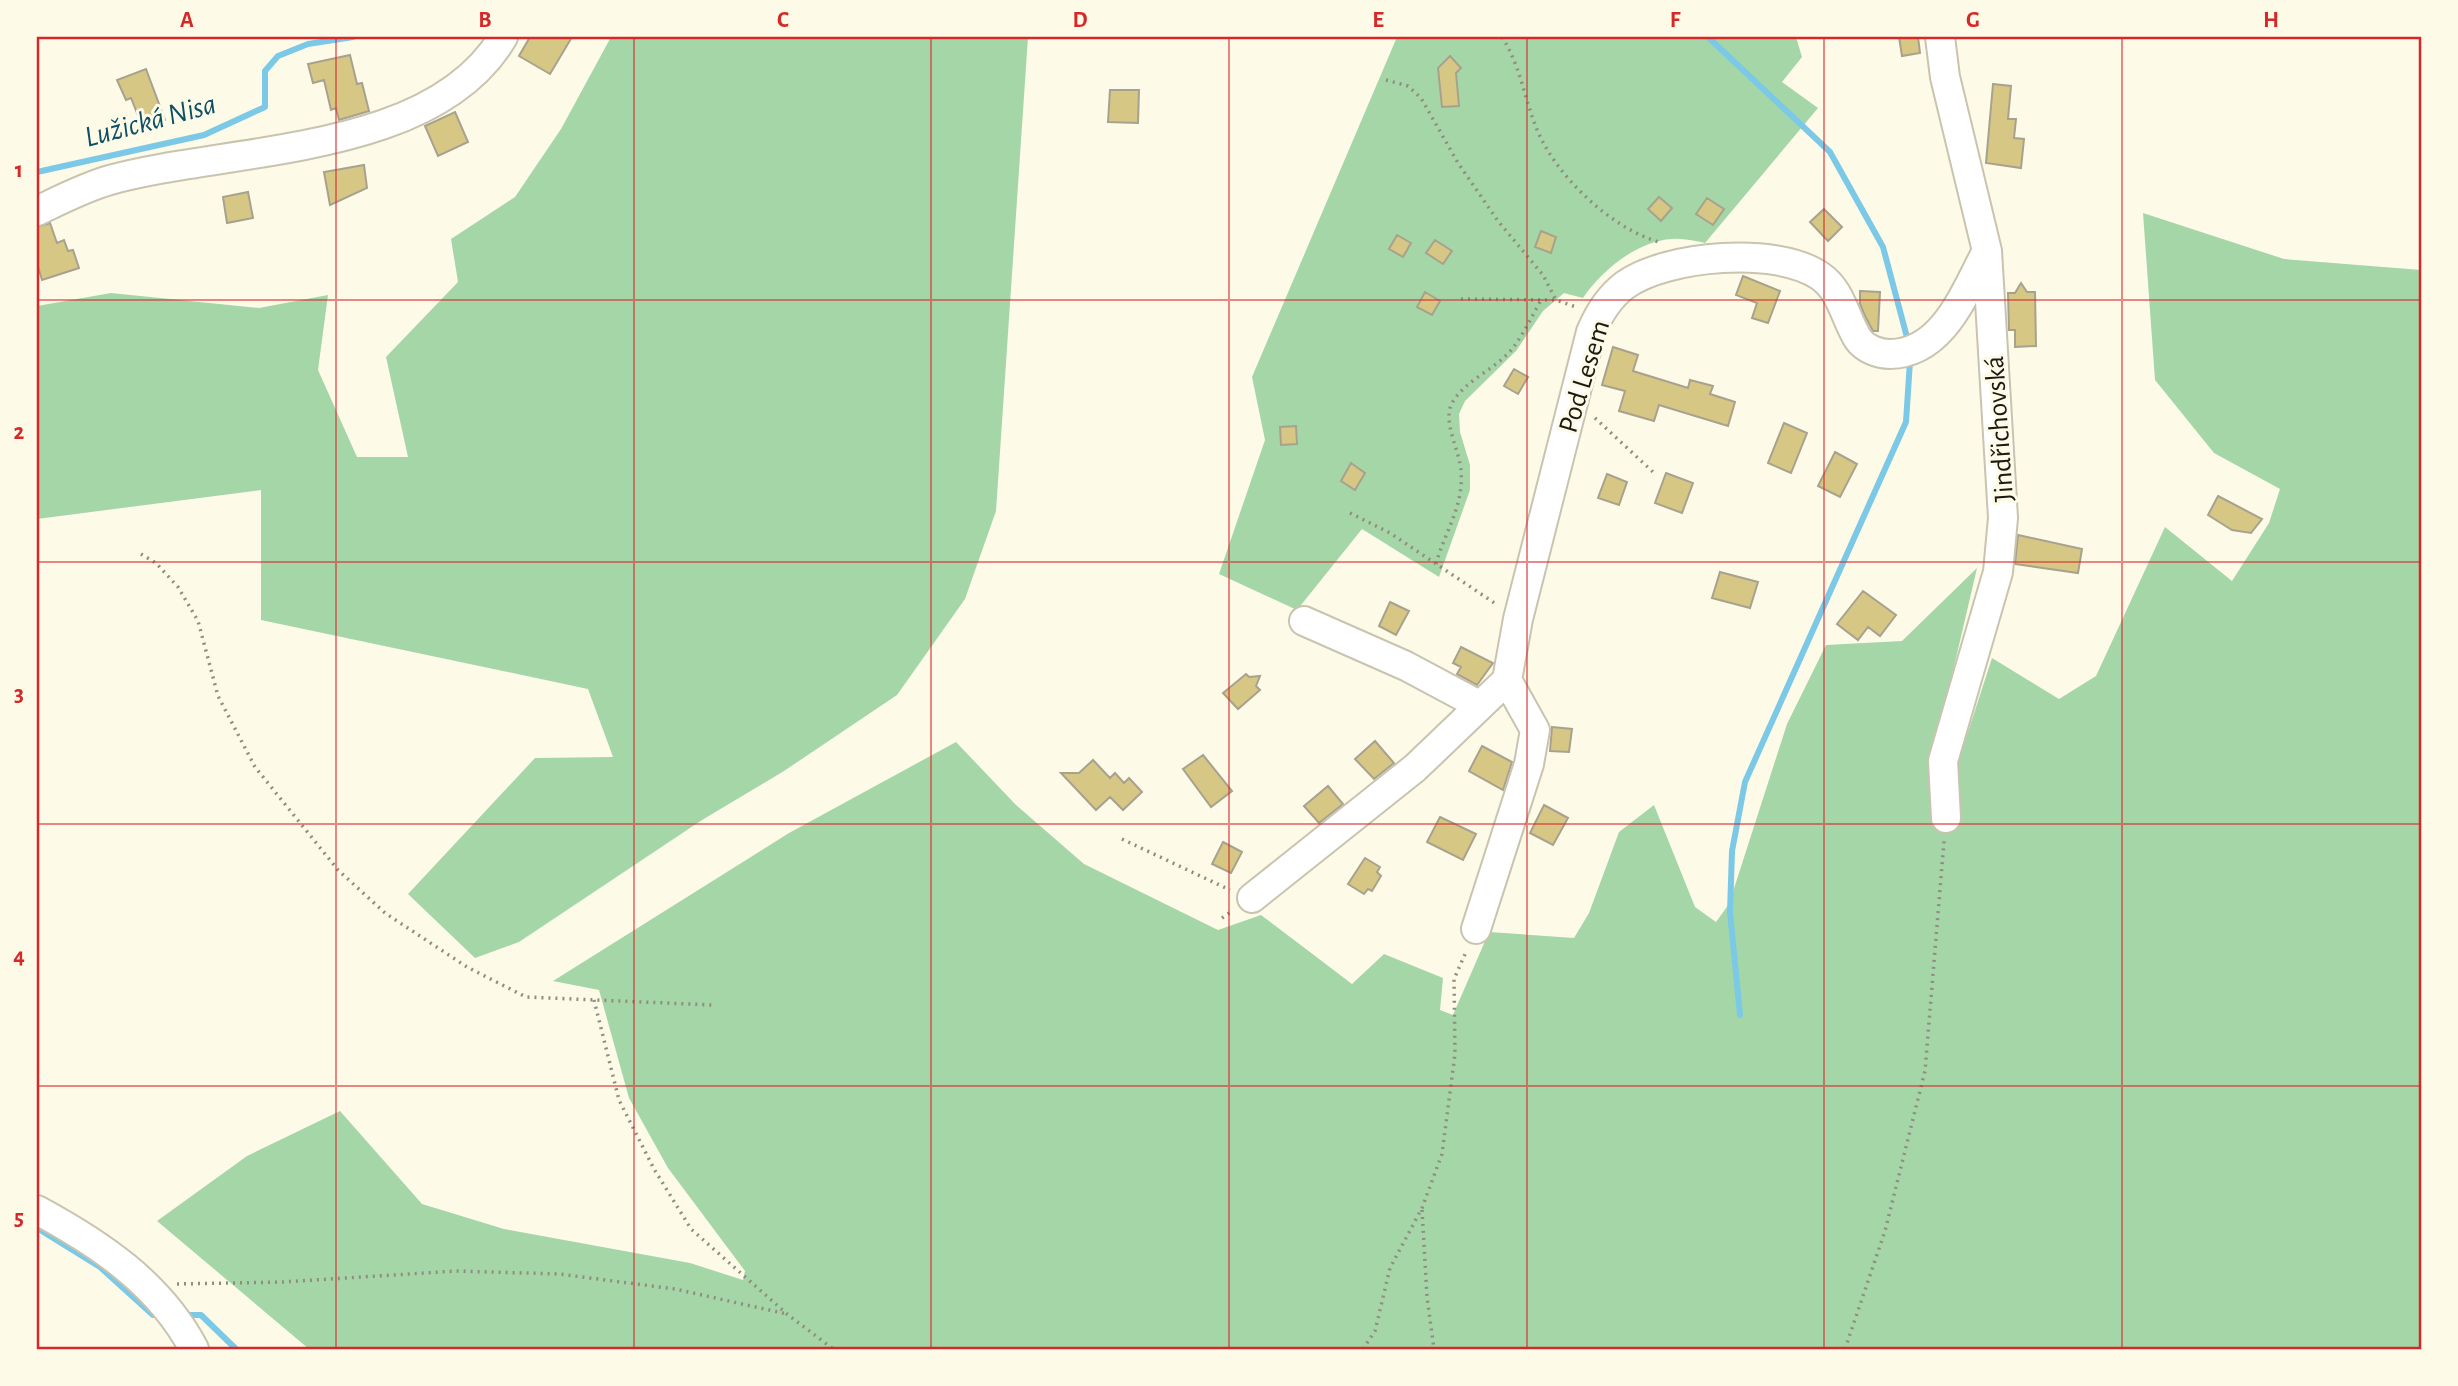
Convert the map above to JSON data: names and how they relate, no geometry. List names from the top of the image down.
{
  "streets": {
    "street": ["Pod Lesem", "Jindřichovská"]
  },
  "crossings": [
    ["Pod Lesem", "Jindřichovská"]
  ],
  "water": ["Lužická Nisa"],
  "grid": {
    "columns": [
      "A",
      "B",
      "C",
      "D",
      "E",
      "F",
      "G",
      "H"
    ],
    "rows": [
      "1",
      "2",
      "3",
      "4",
      "5"
    ]
  }
}
